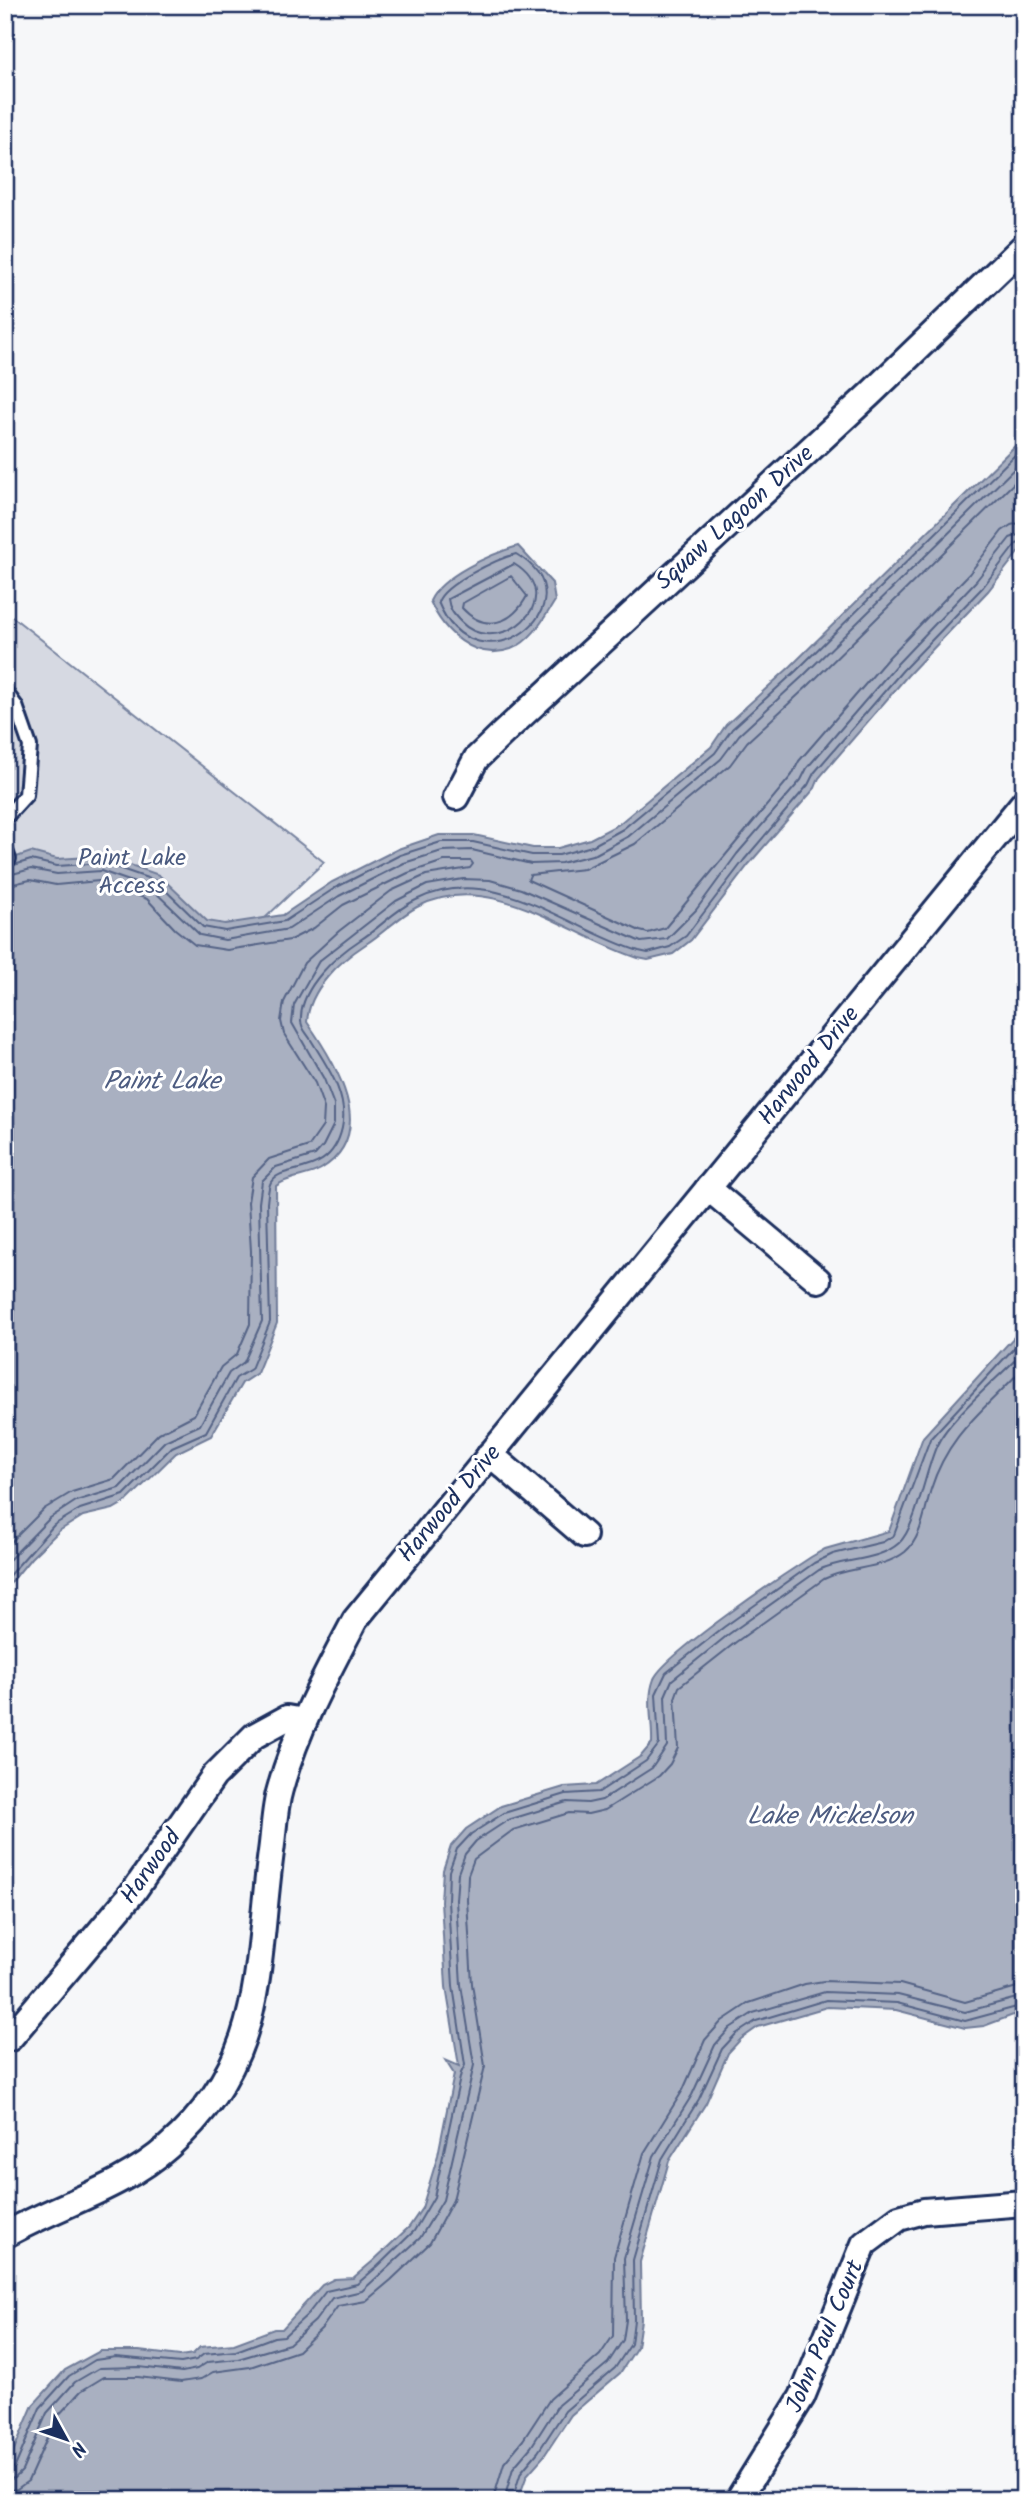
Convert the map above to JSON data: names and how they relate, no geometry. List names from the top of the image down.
{
  "streets": {
    "street": [
      "Squaw Lagoon Drive",
      "Harwood Drive",
      "Harwood",
      "John Paul Court"
    ]
  },
  "crossings": [
    ["Harwood Drive", "Harwood"]
  ],
  "water": ["Paint Lake", "Lake Mickelson"],
  "parks": ["Paint Lake Access"],
  "north": "bottom right"
}
